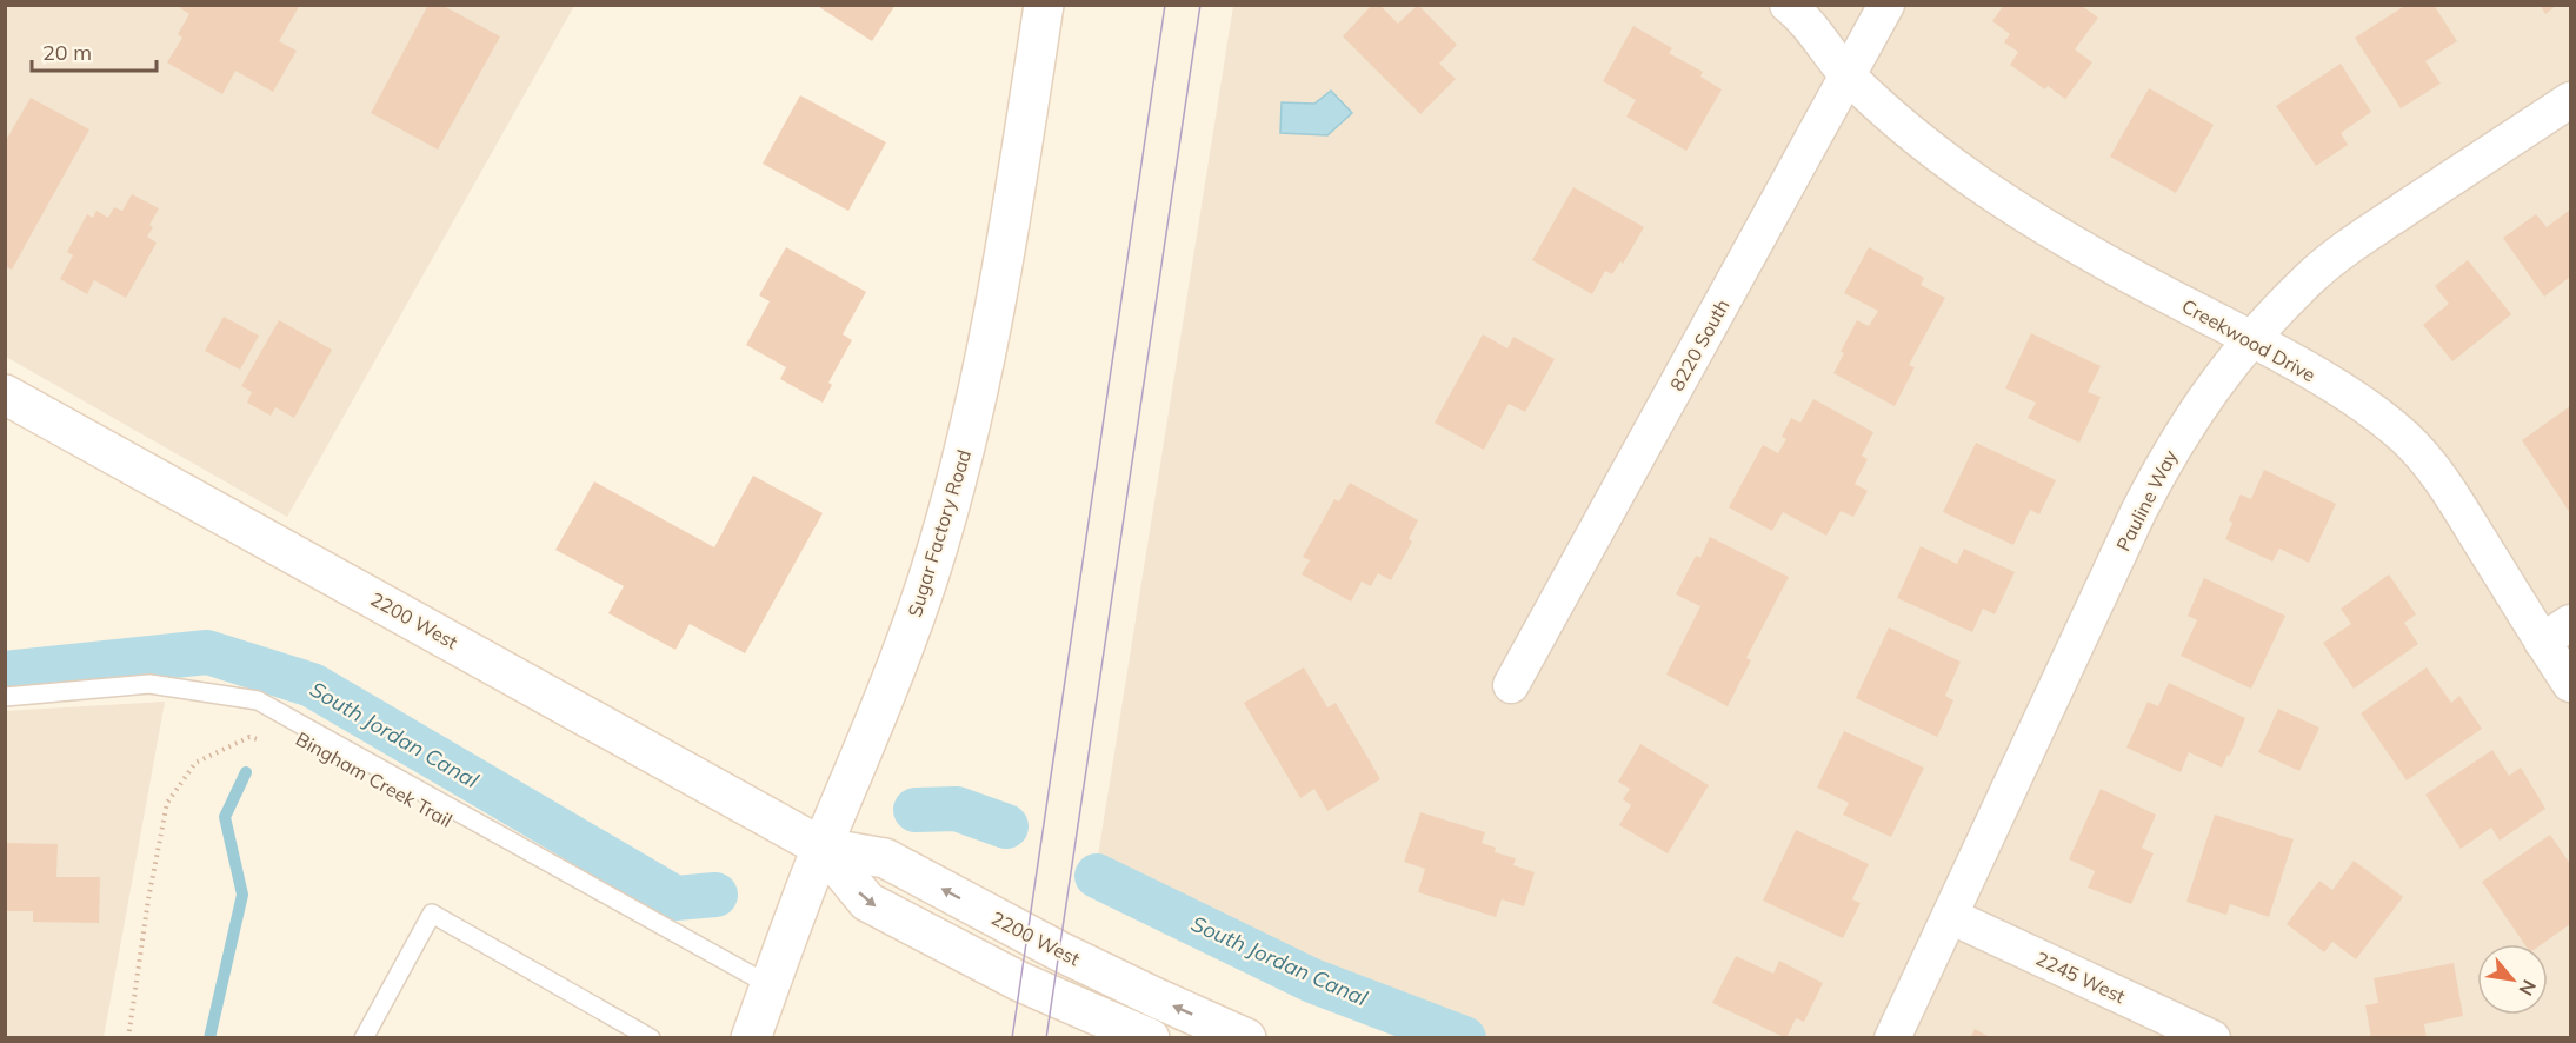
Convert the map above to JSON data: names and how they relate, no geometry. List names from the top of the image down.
{
  "streets": {
    "street": [
      "Creekwood Drive",
      "8220 South",
      "Pauline Way",
      "Sugar Factory Road",
      "2200 West",
      "2245 West"
    ],
    "path": ["Bingham Creek Trail"]
  },
  "crossings": [
    ["Creekwood Drive", "8220 South"],
    ["Creekwood Drive", "Pauline Way"],
    ["Pauline Way", "2245 West"],
    ["Sugar Factory Road", "2200 West"]
  ],
  "water": ["South Jordan Canal"],
  "scale_bar": "20 m",
  "north": "bottom right"
}
